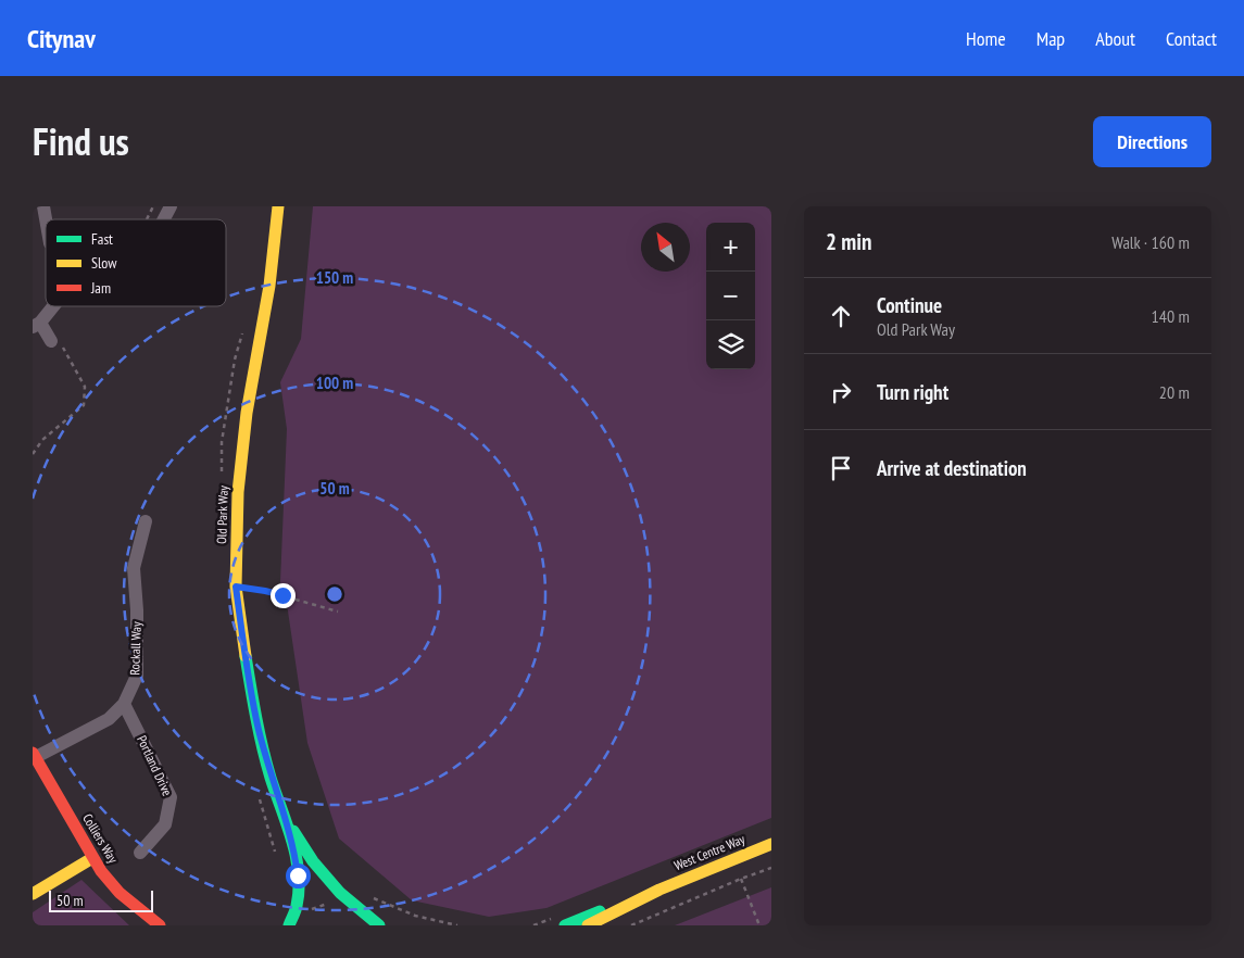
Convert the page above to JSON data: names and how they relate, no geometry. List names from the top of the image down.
{
  "streets": {
    "main road": ["Old Park Way", "Colliers Way", "West Centre Way"],
    "street": ["Rockall Way", "Portland Drive"]
  },
  "crossings": [
    ["Rockall Way", "Portland Drive"],
    ["Rockall Way", "Colliers Way"]
  ],
  "legend": ["Fast", "Slow", "Jam"],
  "scale_bar": "50 m",
  "north": "top left",
  "page": {
    "header": "Citynav",
    "nav": [
      "Home",
      "Map",
      "About",
      "Contact"
    ],
    "title": "Find us",
    "buttons": "Directions",
    "heading": ["2 min", "Walk · 160 m"],
    "map_buttons": ["+", "−"],
    "list": [
      ["Continue", "Old Park Way", "140 m"],
      ["Turn right", "20 m"],
      "Arrive at destination"
    ],
    "scale": "50 m"
  },
  "rings": ["150 m", "100 m", "50 m"]
}
